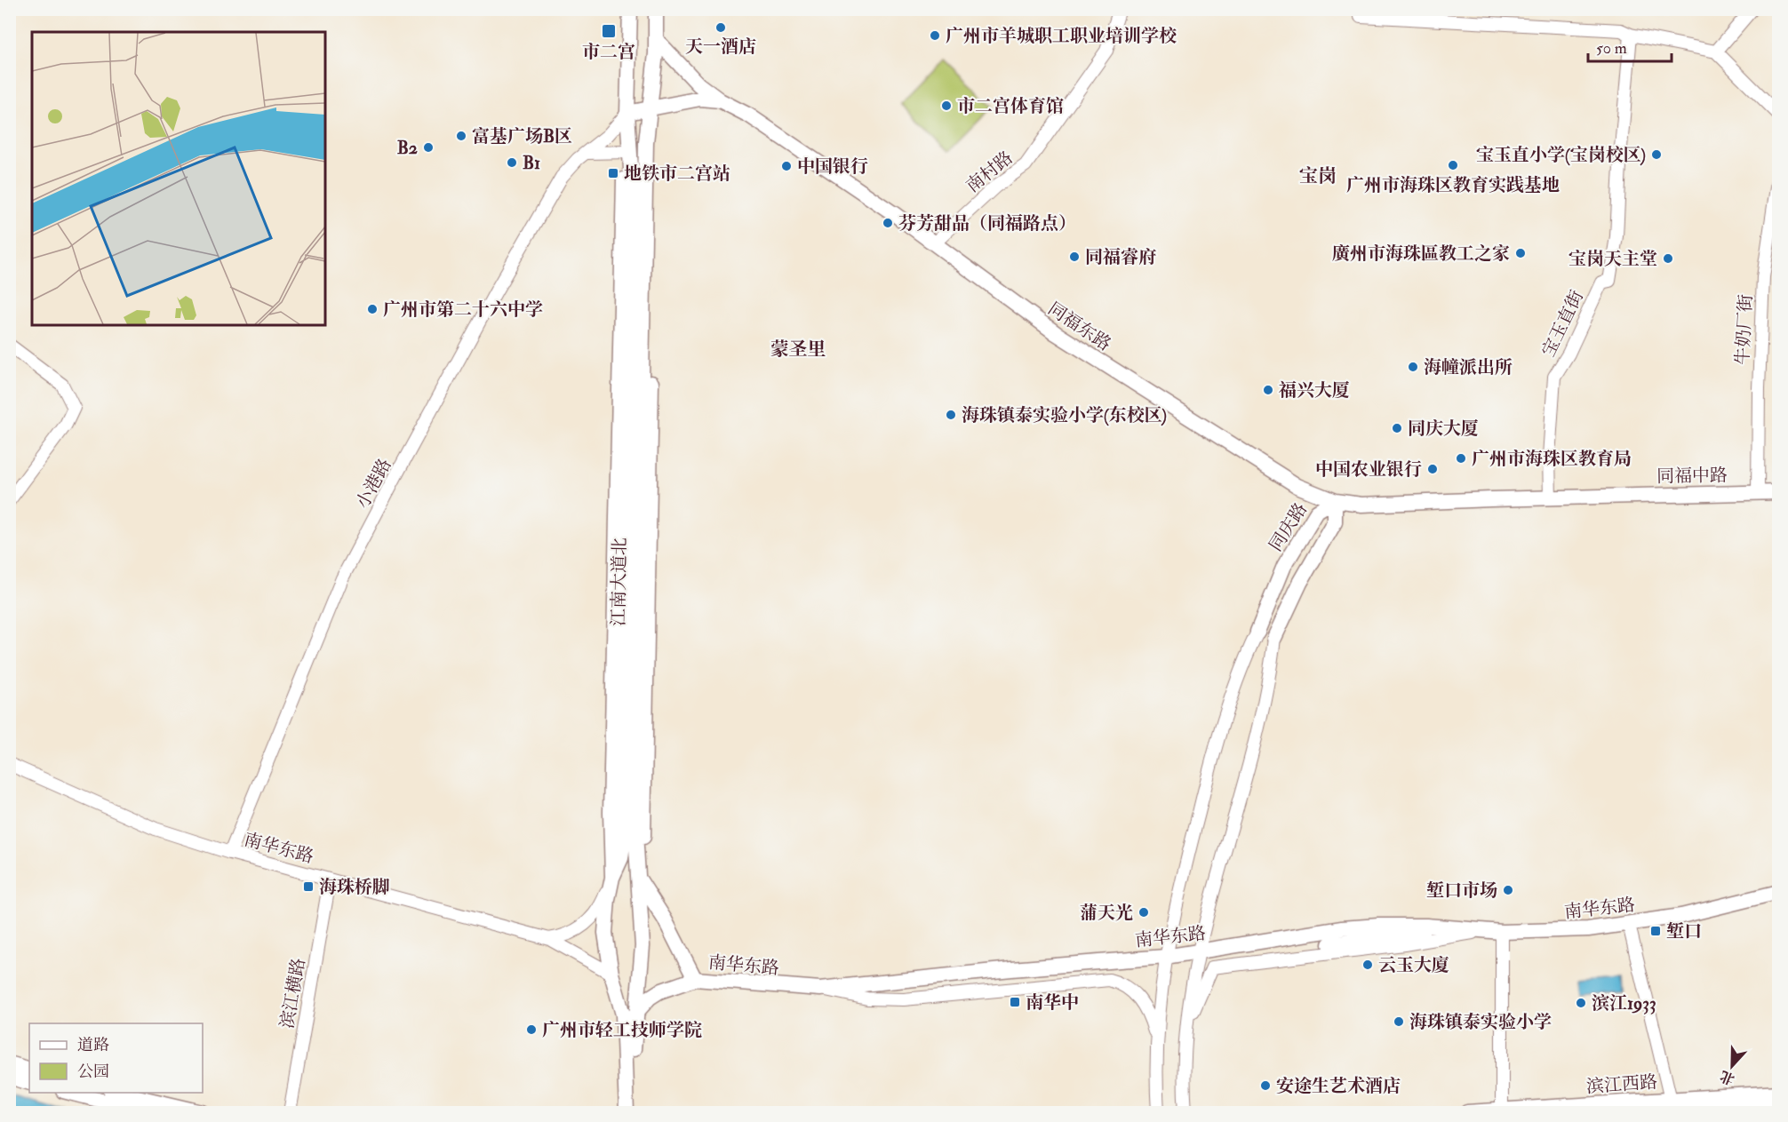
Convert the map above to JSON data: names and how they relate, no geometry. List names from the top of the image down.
{
  "streets": {
    "main road": [
      "同福东路",
      "同福中路",
      "同庆路",
      "江南大道北",
      "南华东路",
      "滨江西路"
    ],
    "street": [
      "南村路",
      "宝玉直街",
      "牛奶厂街",
      "小港路",
      "滨江横路"
    ]
  },
  "crossings": [
    ["南村路", "同福东路"],
    ["宝玉直街", "同福东路"],
    ["宝玉直街", "同福中路"],
    ["同福东路", "同福中路"],
    ["同福东路", "小港路"],
    ["同福东路", "同庆路"],
    ["同福东路", "江南大道北"],
    ["牛奶厂街", "同福中路"],
    ["小港路", "江南大道北"],
    ["小港路", "南华东路"],
    ["江南大道北", "南华东路"],
    ["南华东路", "滨江横路"]
  ],
  "districts": ["宝岗", "蒙圣里"],
  "places": {
    "other": [
      "天一酒店",
      "广州市羊城职工职业培训学校",
      "市二宫体育馆",
      "富基广场B区",
      "B2",
      "宝玉直小学(宝岗校区)",
      "B1",
      "广州市海珠区教育实践基地",
      "中国银行",
      "芬芳甜品（同福路点）",
      "廣州市海珠區教工之家",
      "同福睿府",
      "宝岗天主堂",
      "广州市第二十六中学",
      "海幢派出所",
      "福兴大厦",
      "海珠镇泰实验小学(东校区)",
      "同庆大厦",
      "广州市海珠区教育局",
      "中国农业银行",
      "堑口市场",
      "蒲天光",
      "云玉大廈",
      "滨江1933",
      "海珠镇泰实验小学",
      "广州市轻工技师学院",
      "安途生艺术酒店"
    ],
    "transit": [
      "市二宫",
      "地铁市二宫站",
      "海珠桥脚",
      "堑口",
      "南华中"
    ]
  },
  "legend": ["道路", "公园"],
  "scale_bar": "50 m",
  "north": "bottom"
}
